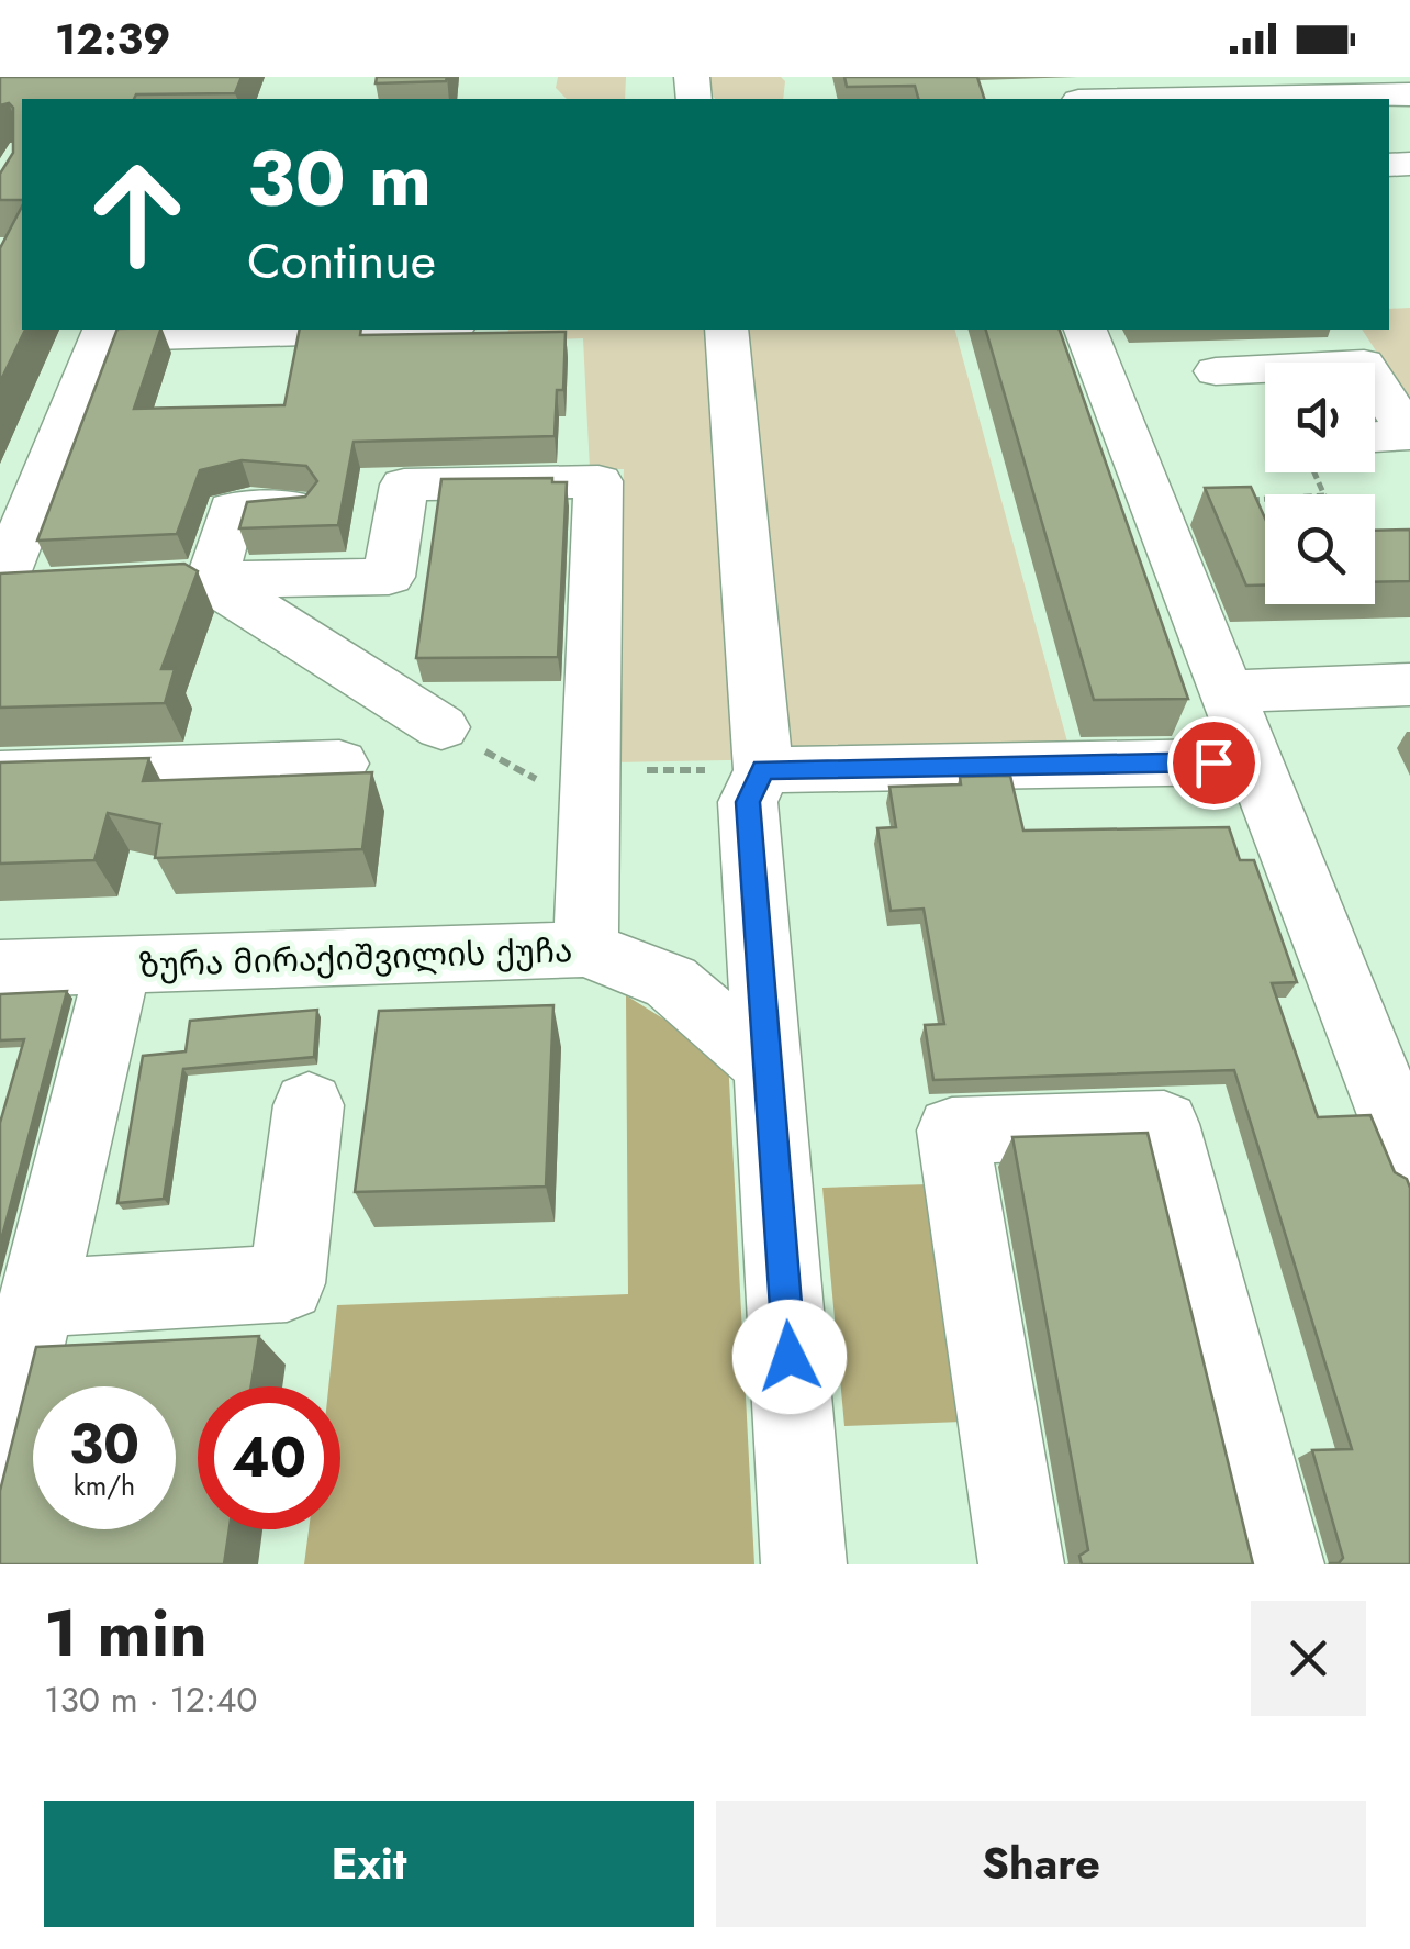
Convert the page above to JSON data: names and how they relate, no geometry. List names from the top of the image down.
{
  "streets": {
    "street": ["ზურა მირაქიშვილის ქუჩა"]
  },
  "page": {
    "status": "12:39",
    "turn": ["30 m", "Continue"],
    "speed": "30 km/h",
    "limit": "40",
    "heading": ["1 min", "130 m · 12:40"],
    "buttons": ["Exit", "Share"]
  }
}
